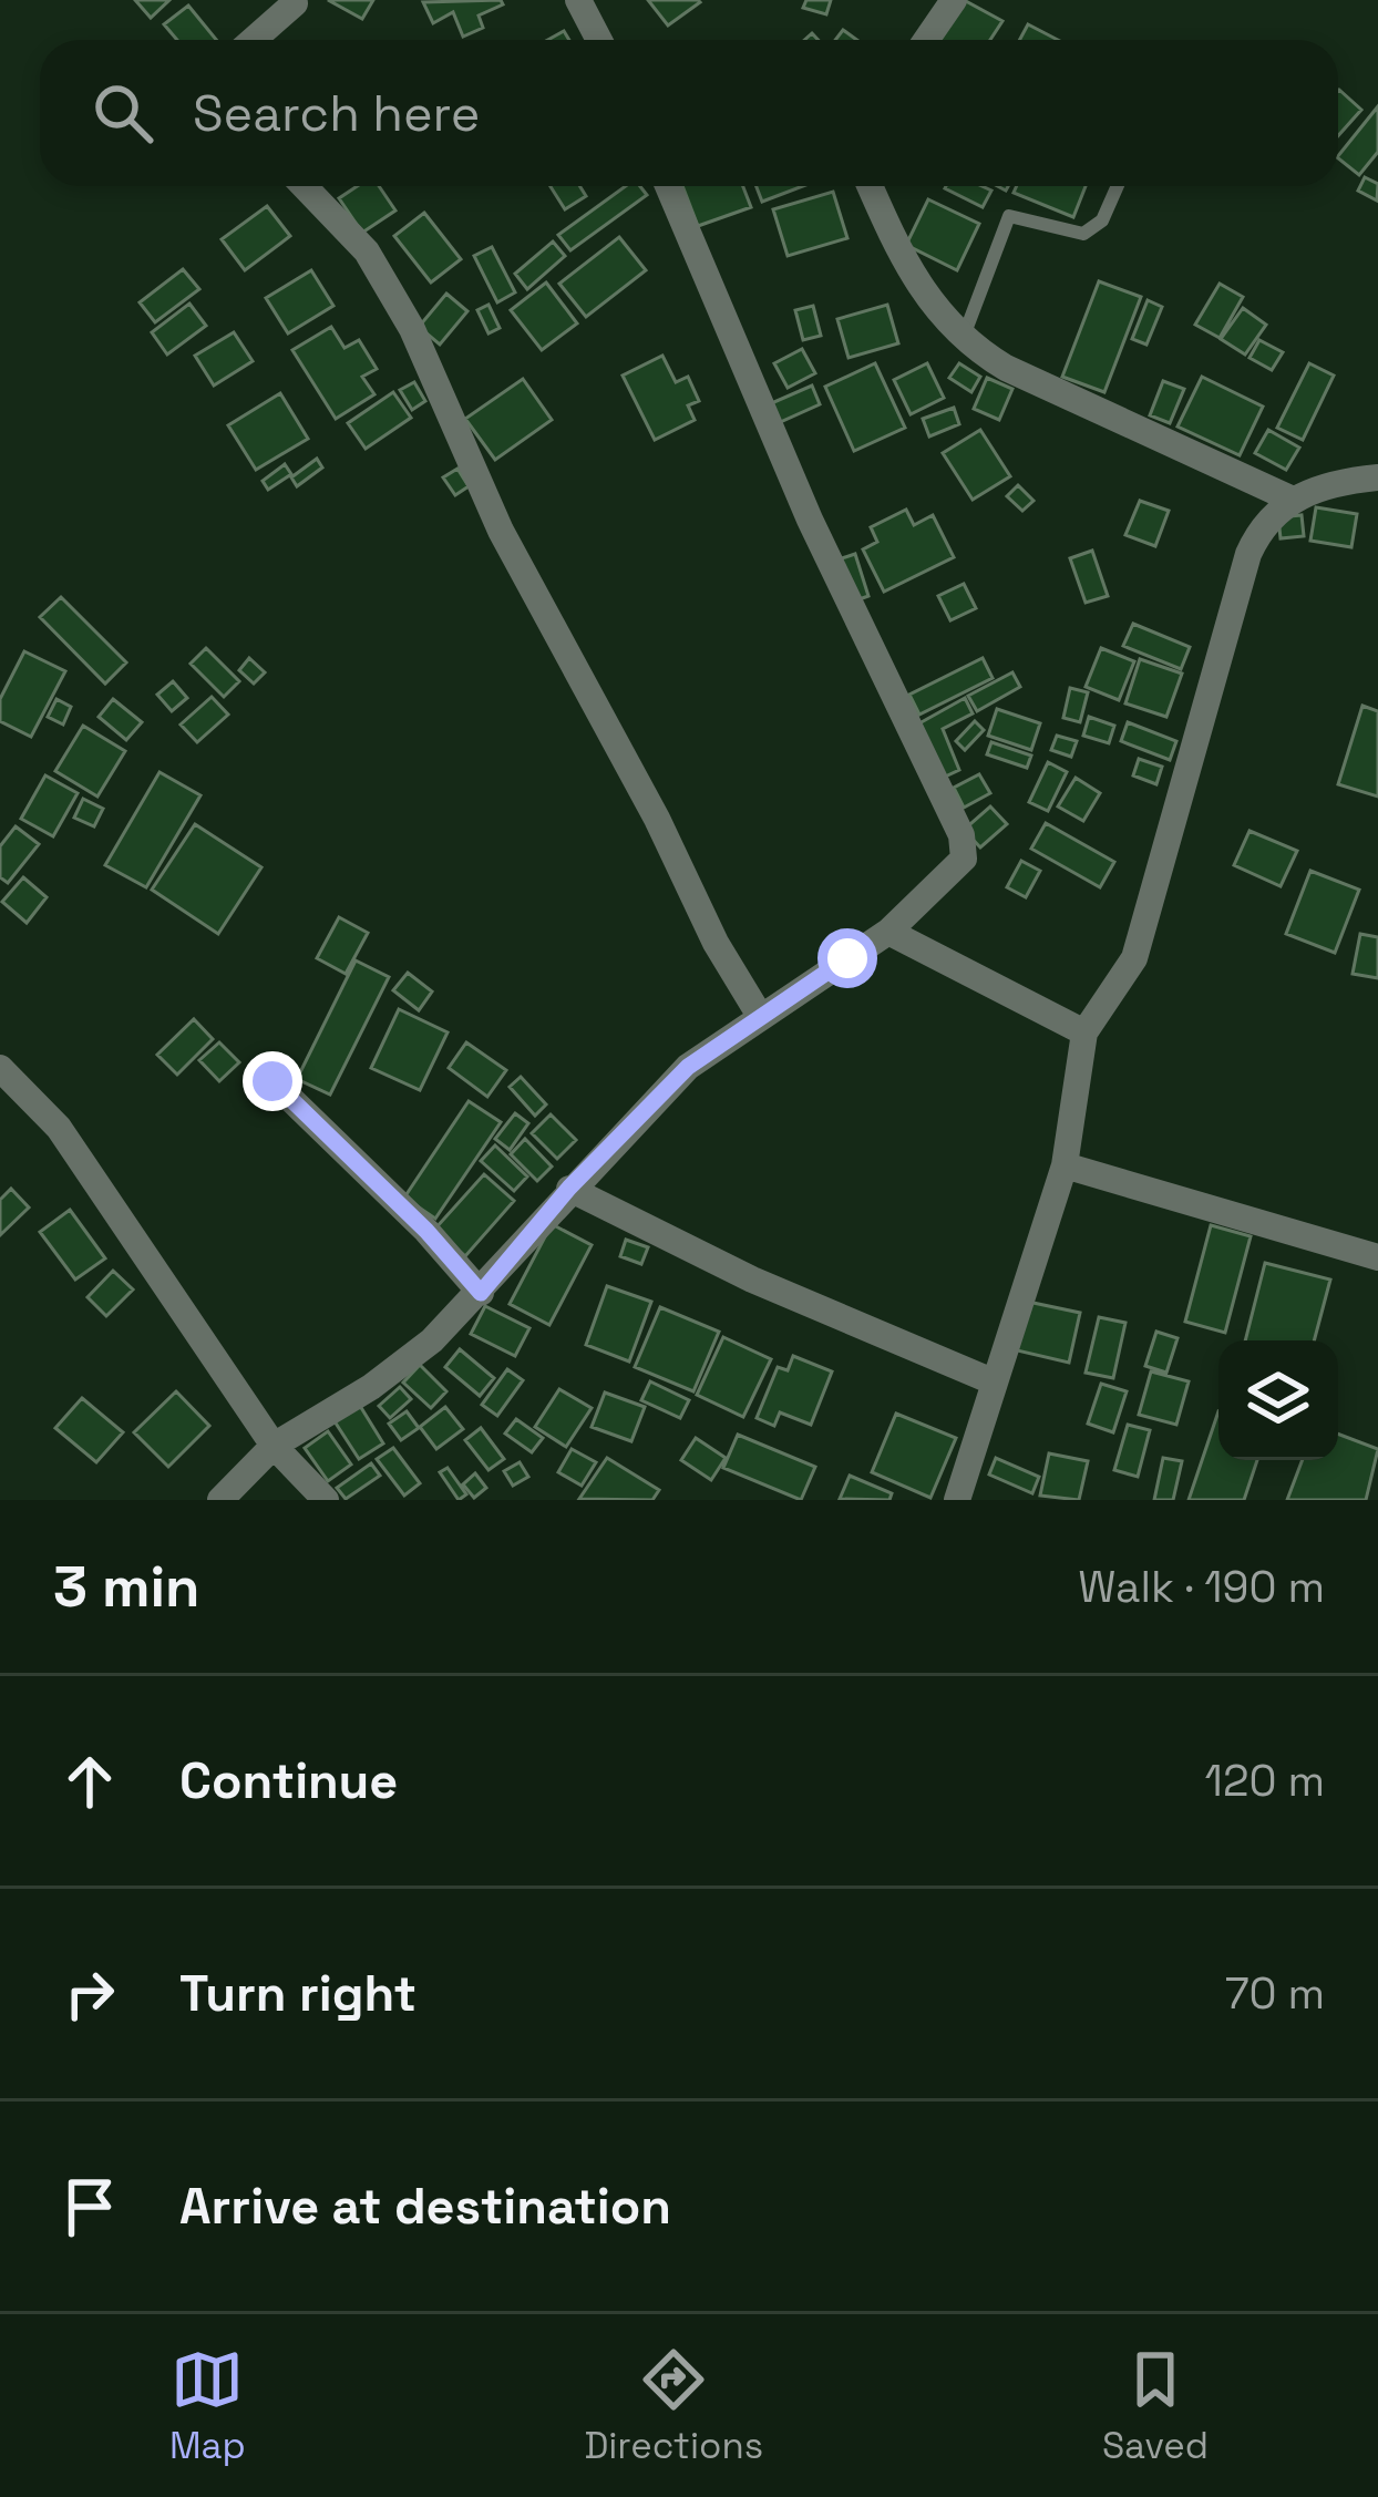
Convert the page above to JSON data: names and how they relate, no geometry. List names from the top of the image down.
{
  "page": {
    "search": "Search here",
    "heading": ["3 min", "Walk · 190 m"],
    "list": [
      ["Continue", "120 m"],
      ["Turn right", "70 m"],
      "Arrive at destination"
    ],
    "nav": ["Map", "Directions", "Saved"]
  }
}
